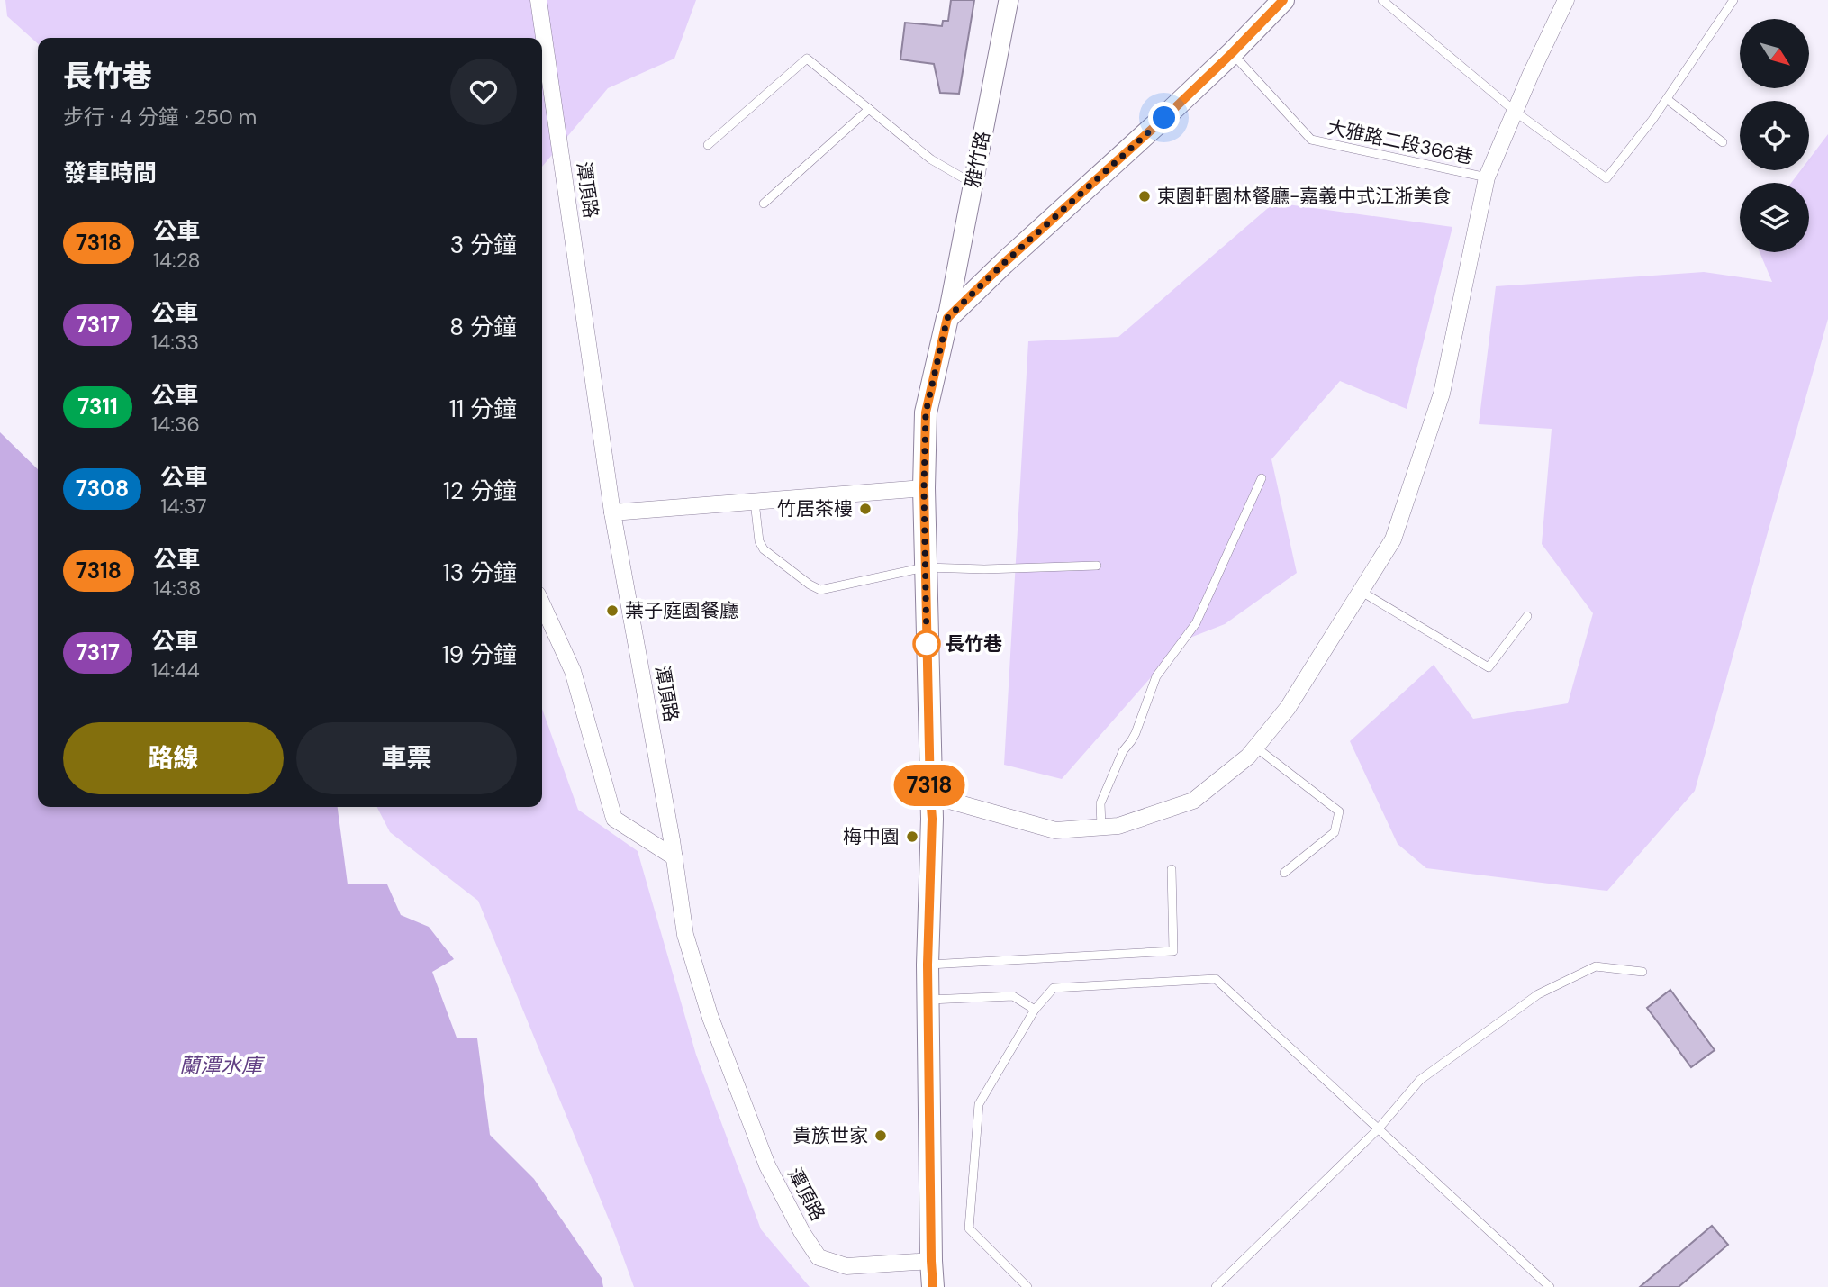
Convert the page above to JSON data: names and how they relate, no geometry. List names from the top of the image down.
{
  "streets": {
    "street": ["雅竹路", "潭頂路"],
    "lane": ["大雅路二段366巷"]
  },
  "water": ["蘭潭水庫"],
  "places": [
    "東園軒園林餐廳-嘉義中式江浙美食",
    "竹居茶樓",
    "葉子庭園餐廳",
    "長竹巷",
    "梅中園",
    "貴族世家"
  ],
  "lines": ["bus line 7318"],
  "north": "bottom right",
  "page": {
    "on_map": "7318",
    "heading": [
      ["長竹巷", "步行 · 4 分鐘 · 250 m"],
      "發車時間"
    ],
    "list": [
      {
        "mark": "7318",
        "name": "公車",
        "note": "14:28",
        "value": "3 分鐘"
      },
      {
        "mark": "7317",
        "name": "公車",
        "note": "14:33",
        "value": "8 分鐘"
      },
      {
        "mark": "7311",
        "name": "公車",
        "note": "14:36",
        "value": "11 分鐘"
      },
      {
        "mark": "7308",
        "name": "公車",
        "note": "14:37",
        "value": "12 分鐘"
      },
      {
        "mark": "7318",
        "name": "公車",
        "note": "14:38",
        "value": "13 分鐘"
      },
      {
        "mark": "7317",
        "name": "公車",
        "note": "14:44",
        "value": "19 分鐘"
      }
    ],
    "buttons": ["路線", "車票"]
  }
}
